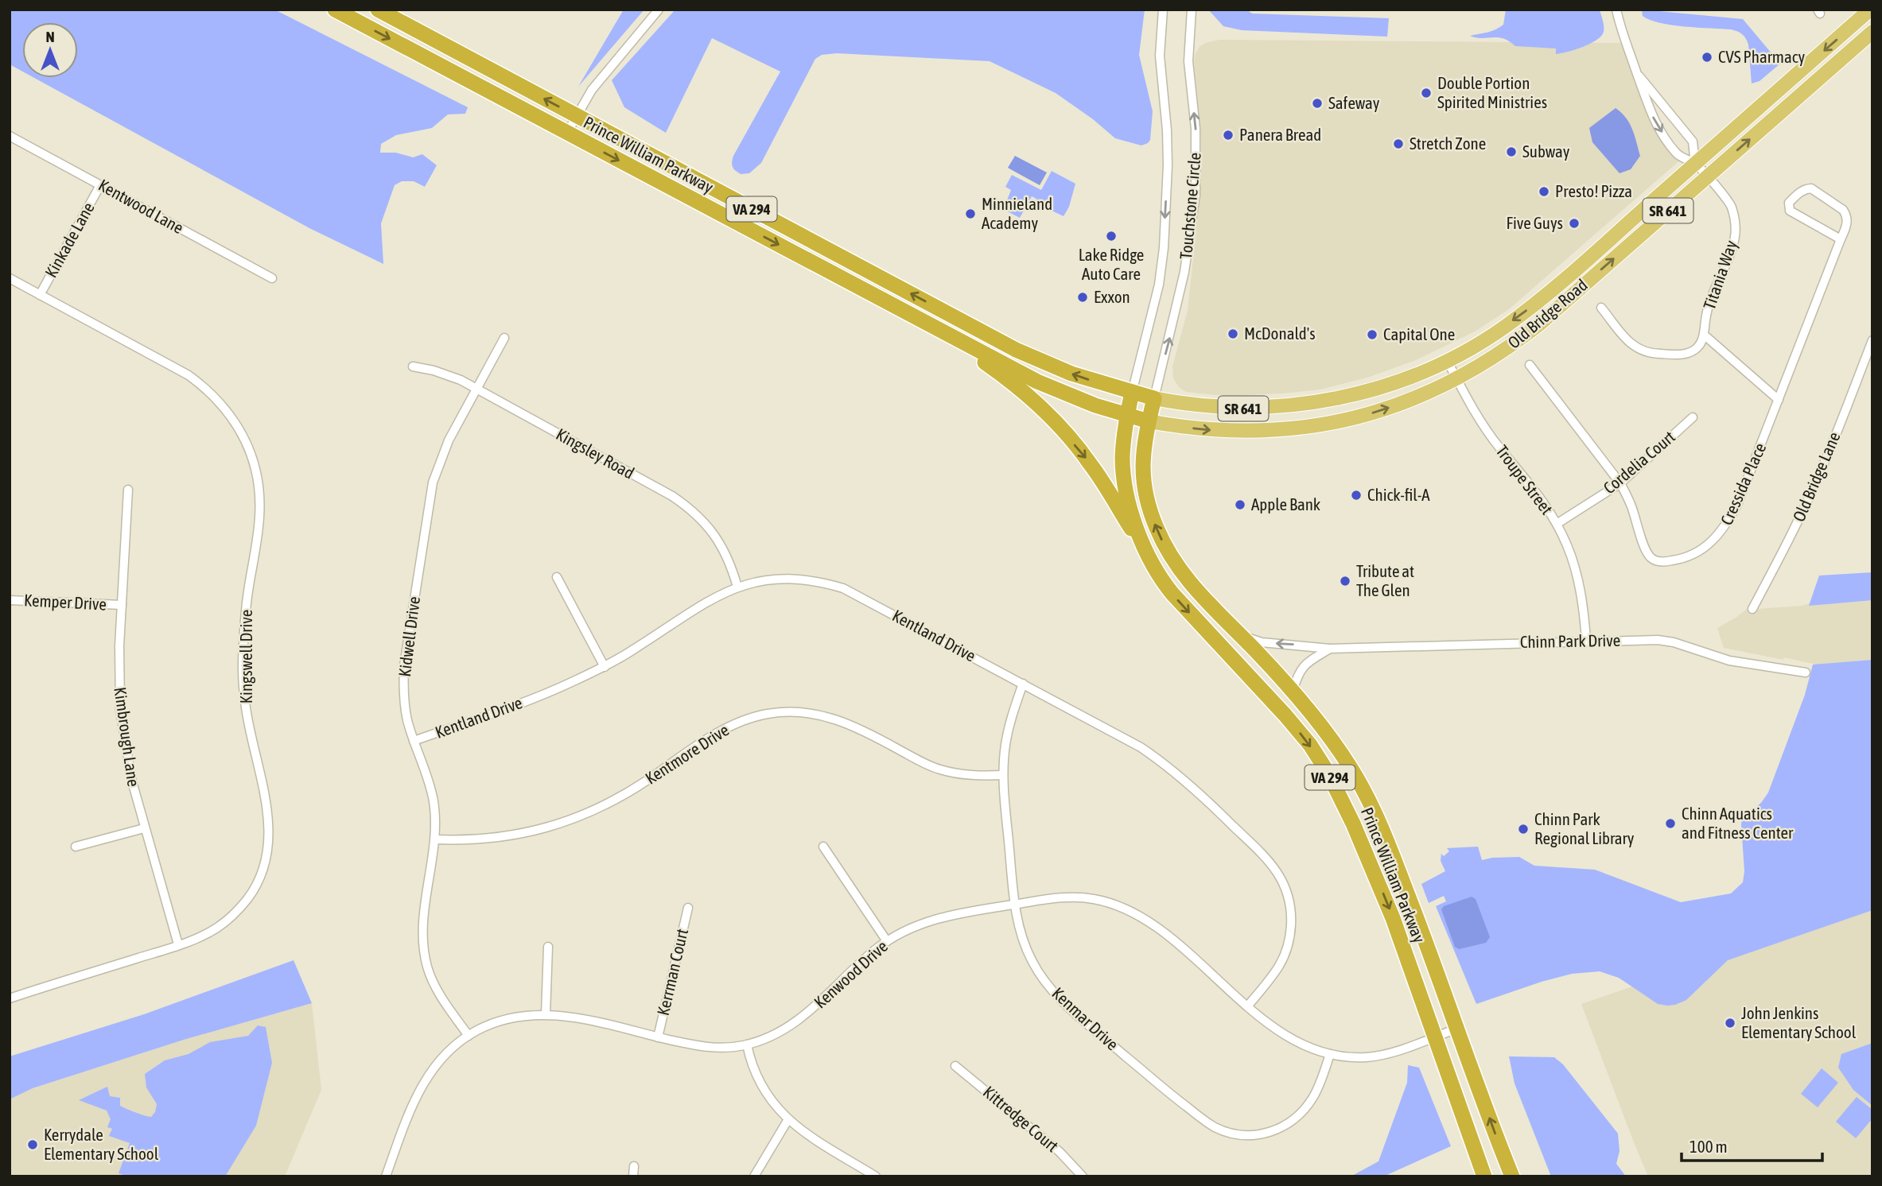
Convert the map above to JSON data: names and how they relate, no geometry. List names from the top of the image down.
{
  "streets": {
    "highway": ["Prince William Parkway", "VA 294"],
    "main road": ["SR 641", "Old Bridge Road"],
    "street": [
      "Touchstone Circle",
      "Kentwood Lane",
      "Kinkade Lane",
      "Titania Way",
      "Kingsley Road",
      "Cordelia Court",
      "Old Bridge Lane",
      "Troupe Street",
      "Cressida Place",
      "Kemper Drive",
      "Kentland Drive",
      "Kidwell Drive",
      "Chinn Park Drive",
      "Kingswell Drive",
      "Kimbrough Lane",
      "Kentmore Drive",
      "Kerrman Court",
      "Kenwood Drive",
      "Kenmar Drive",
      "Kittredge Court"
    ]
  },
  "crossings": [
    ["Prince William Parkway", "Touchstone Circle"],
    ["Prince William Parkway", "VA 294"],
    ["Prince William Parkway", "Old Bridge Road"],
    ["Prince William Parkway", "Chinn Park Drive"],
    ["Prince William Parkway", "Kenwood Drive"],
    ["Touchstone Circle", "Old Bridge Road"],
    ["Kentwood Lane", "Kinkade Lane"],
    ["Kinkade Lane", "Kingswell Drive"],
    ["Titania Way", "Old Bridge Road"],
    ["Old Bridge Road", "Troupe Street"],
    ["Kingsley Road", "Kentland Drive"],
    ["Kingsley Road", "Kidwell Drive"],
    ["Cordelia Court", "Troupe Street"],
    ["Cordelia Court", "Cressida Place"],
    ["Troupe Street", "Chinn Park Drive"],
    ["Kemper Drive", "Kimbrough Lane"],
    ["Kentland Drive", "Kidwell Drive"],
    ["Kentland Drive", "Kenwood Drive"],
    ["Kentland Drive", "Kenmar Drive"],
    ["Kidwell Drive", "Kentmore Drive"],
    ["Kidwell Drive", "Kenwood Drive"],
    ["Kingswell Drive", "Kimbrough Lane"],
    ["Kentmore Drive", "Kenmar Drive"],
    ["Kerrman Court", "Kenwood Drive"],
    ["Kenwood Drive", "Kenmar Drive"]
  ],
  "places": [
    "CVS Pharmacy",
    "Double Portion Spirited Ministries",
    "Safeway",
    "Panera Bread",
    "Stretch Zone",
    "Subway",
    "Presto! Pizza",
    "Minnieland Academy",
    "Five Guys",
    "Lake Ridge Auto Care",
    "Exxon",
    "McDonald's",
    "Capital One",
    "Chick-fil-A",
    "Apple Bank",
    "Tribute at The Glen",
    "Chinn Aquatics and Fitness Center",
    "Chinn Park Regional Library",
    "John Jenkins Elementary School",
    "Kerrydale Elementary School"
  ],
  "scale_bar": "100 m",
  "north": "top"
}
